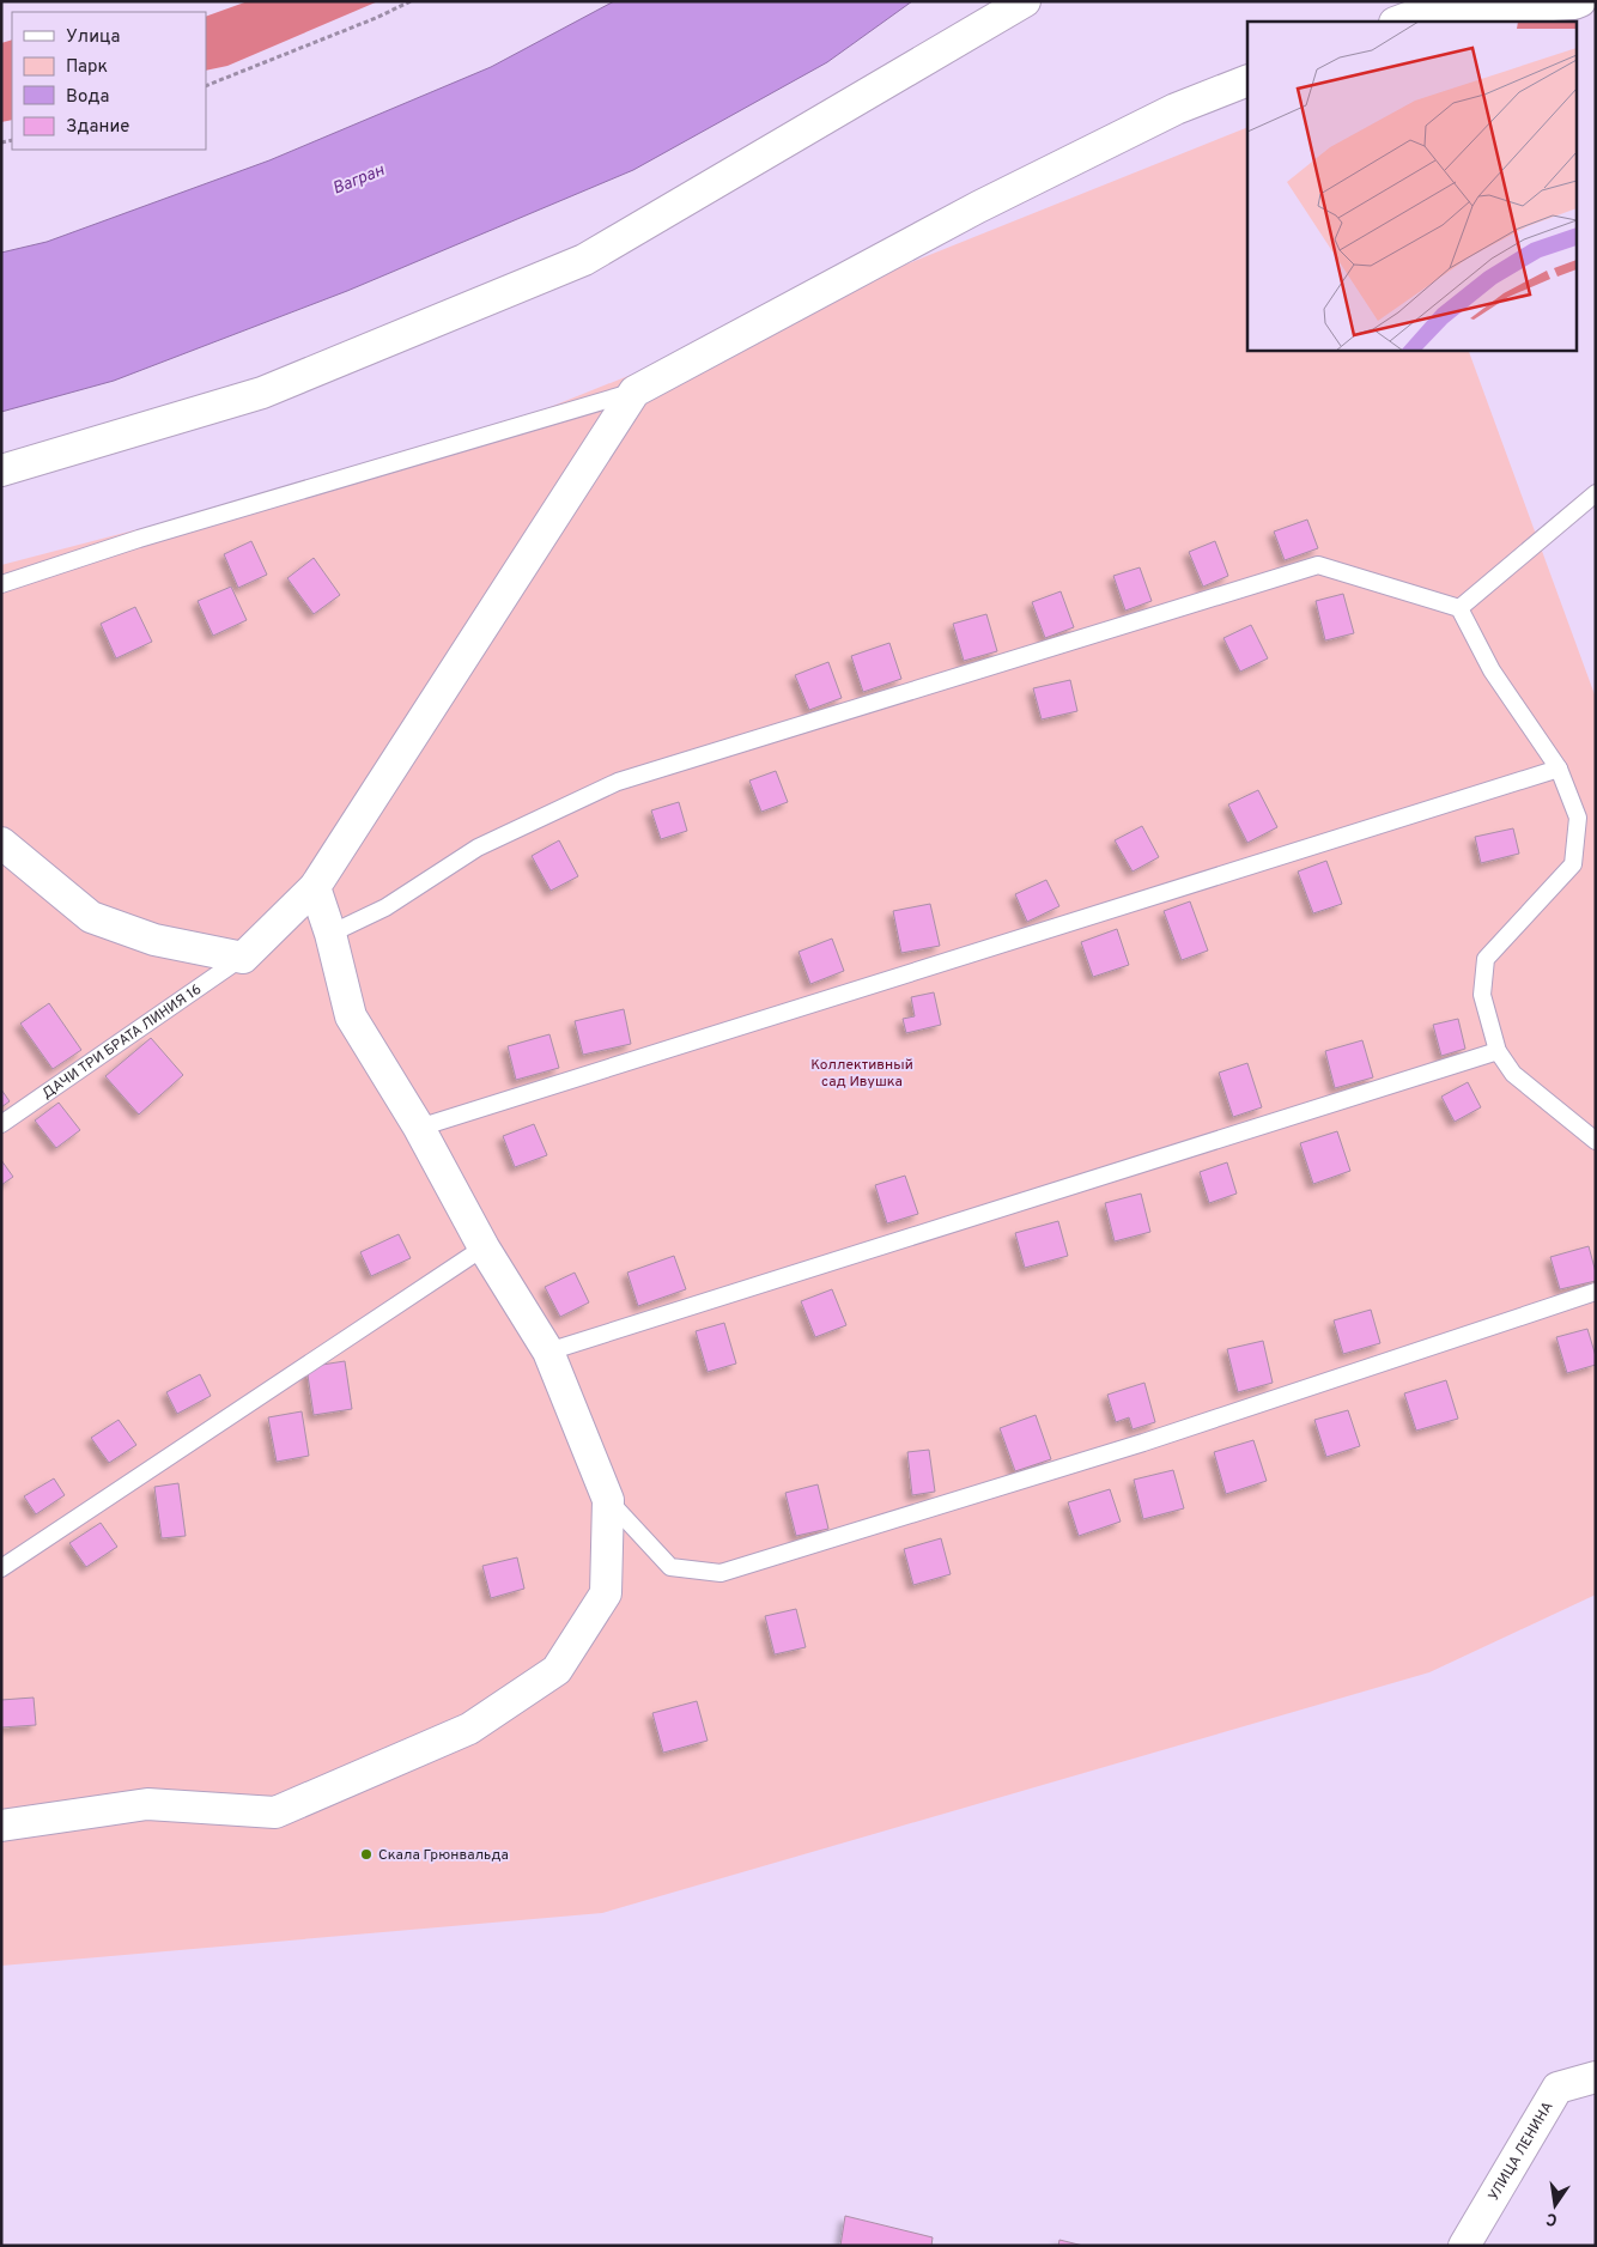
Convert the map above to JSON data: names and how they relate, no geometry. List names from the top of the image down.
{
  "streets": {
    "street": ["УЛИЦА ЛЕНИНА"],
    "lane": ["ДАЧИ ТРИ БРАТА ЛИНИЯ 16"]
  },
  "water": ["Вагран"],
  "parks": ["Коллективный сад Ивушка"],
  "places": ["Скала Грюнвальда"],
  "legend": [
    "Улица",
    "Парк",
    "Вода",
    "Здание"
  ],
  "north": "bottom"
}
